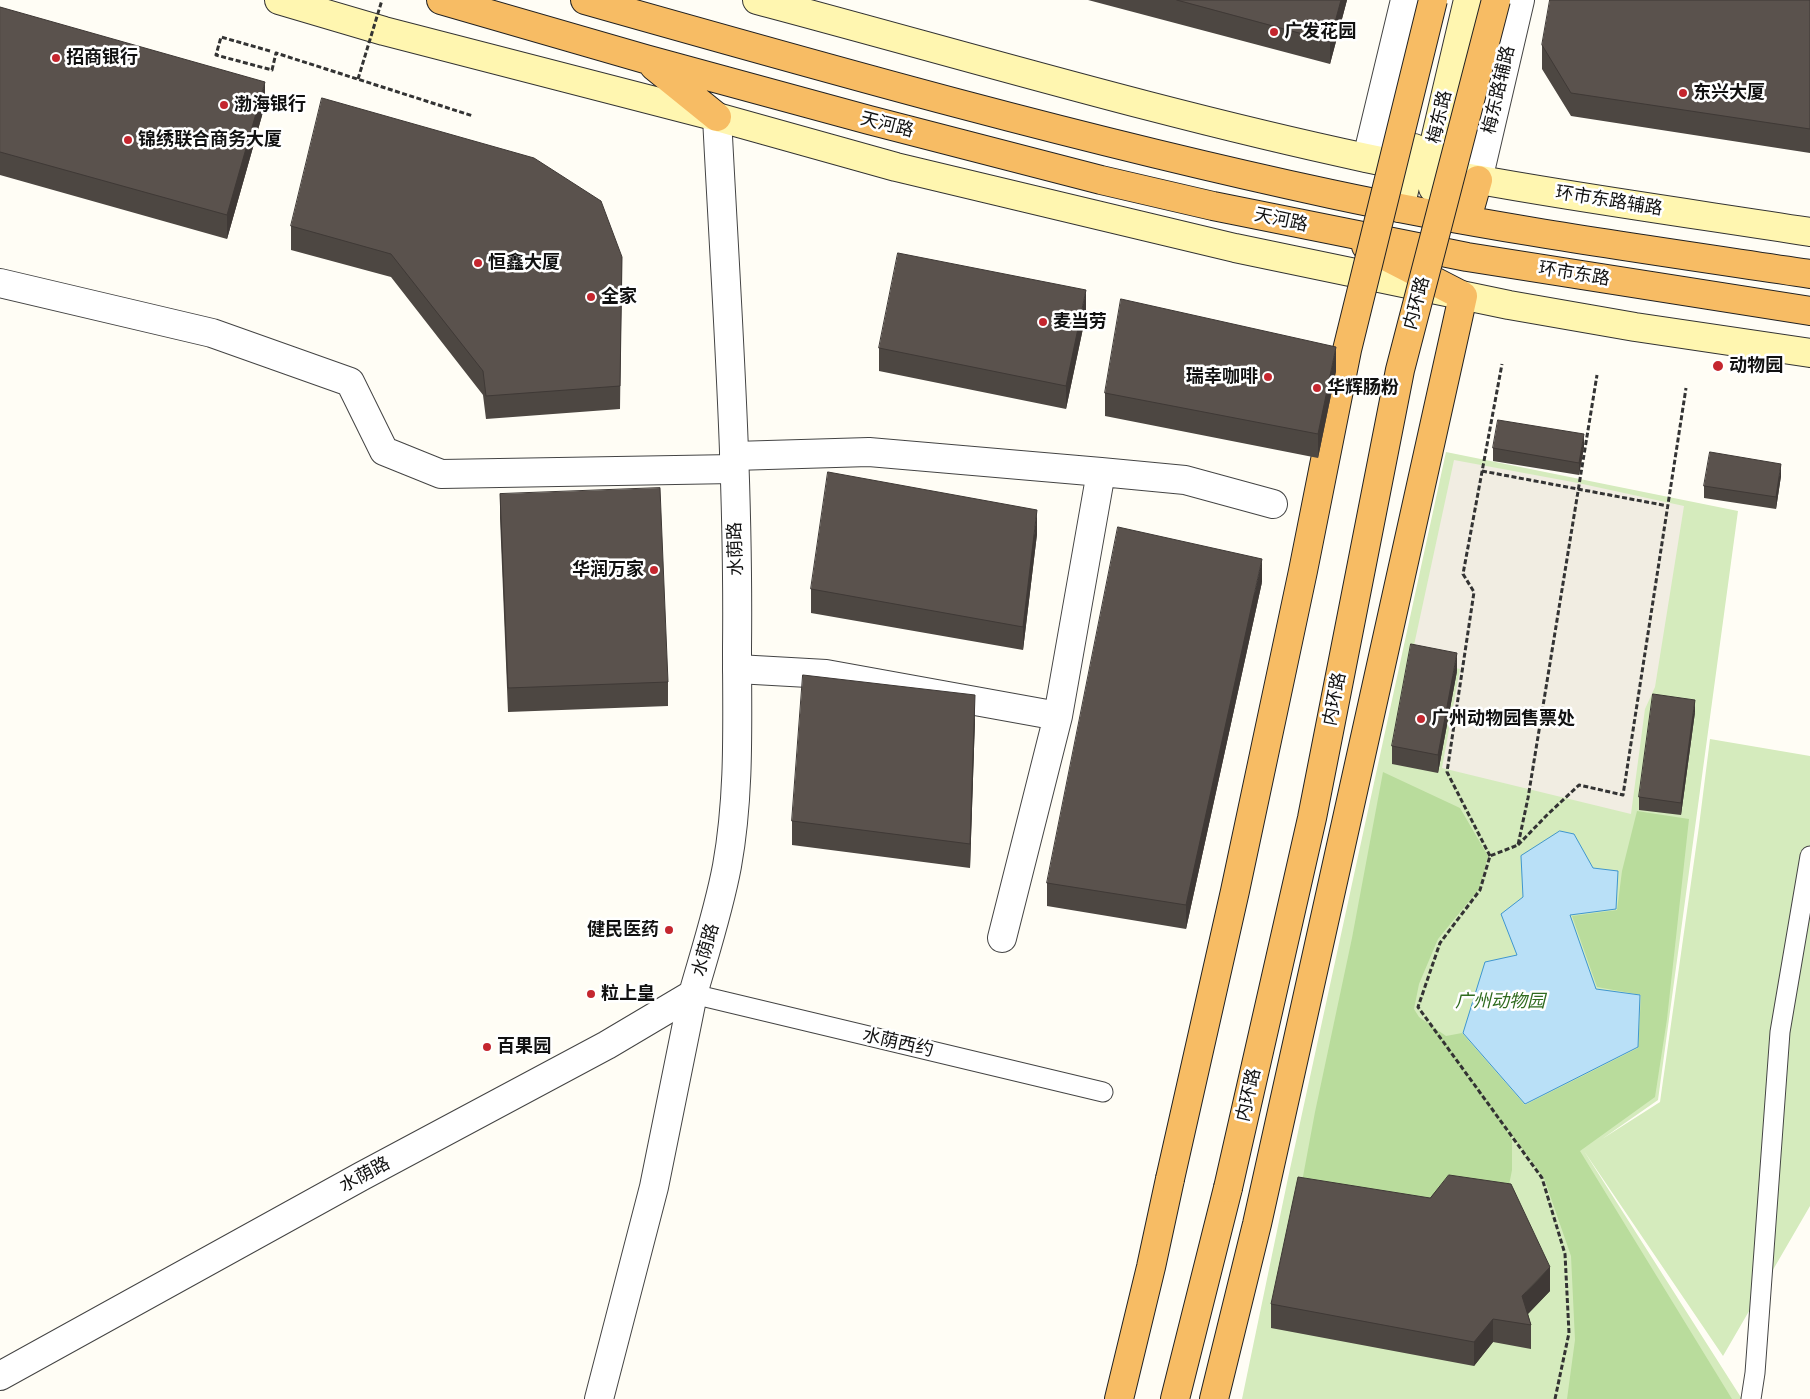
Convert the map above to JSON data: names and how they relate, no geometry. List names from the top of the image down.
{
  "streets": {
    "highway": ["天河路", "环市东路", "内环路"],
    "main road": ["梅东路", "环市东路辅路"],
    "street": ["梅东路辅路", "水荫路"],
    "lane": ["水荫西约"]
  },
  "crossings": [
    ["梅东路辅路", "环市东路辅路"],
    ["梅东路", "天河路"],
    ["梅东路", "环市东路辅路"],
    ["梅东路", "环市东路"],
    ["天河路", "环市东路"],
    ["水荫路", "水荫西约"]
  ],
  "parks": ["广州动物园"],
  "places": [
    "广发花园",
    "招商银行",
    "东兴大厦",
    "渤海银行",
    "锦绣联合商务大厦",
    "恒鑫大厦",
    "全家",
    "麦当劳",
    "动物园",
    "瑞幸咖啡",
    "华辉肠粉",
    "华润万家",
    "广州动物园售票处",
    "健民医药",
    "粒上皇",
    "百果园"
  ]
}
